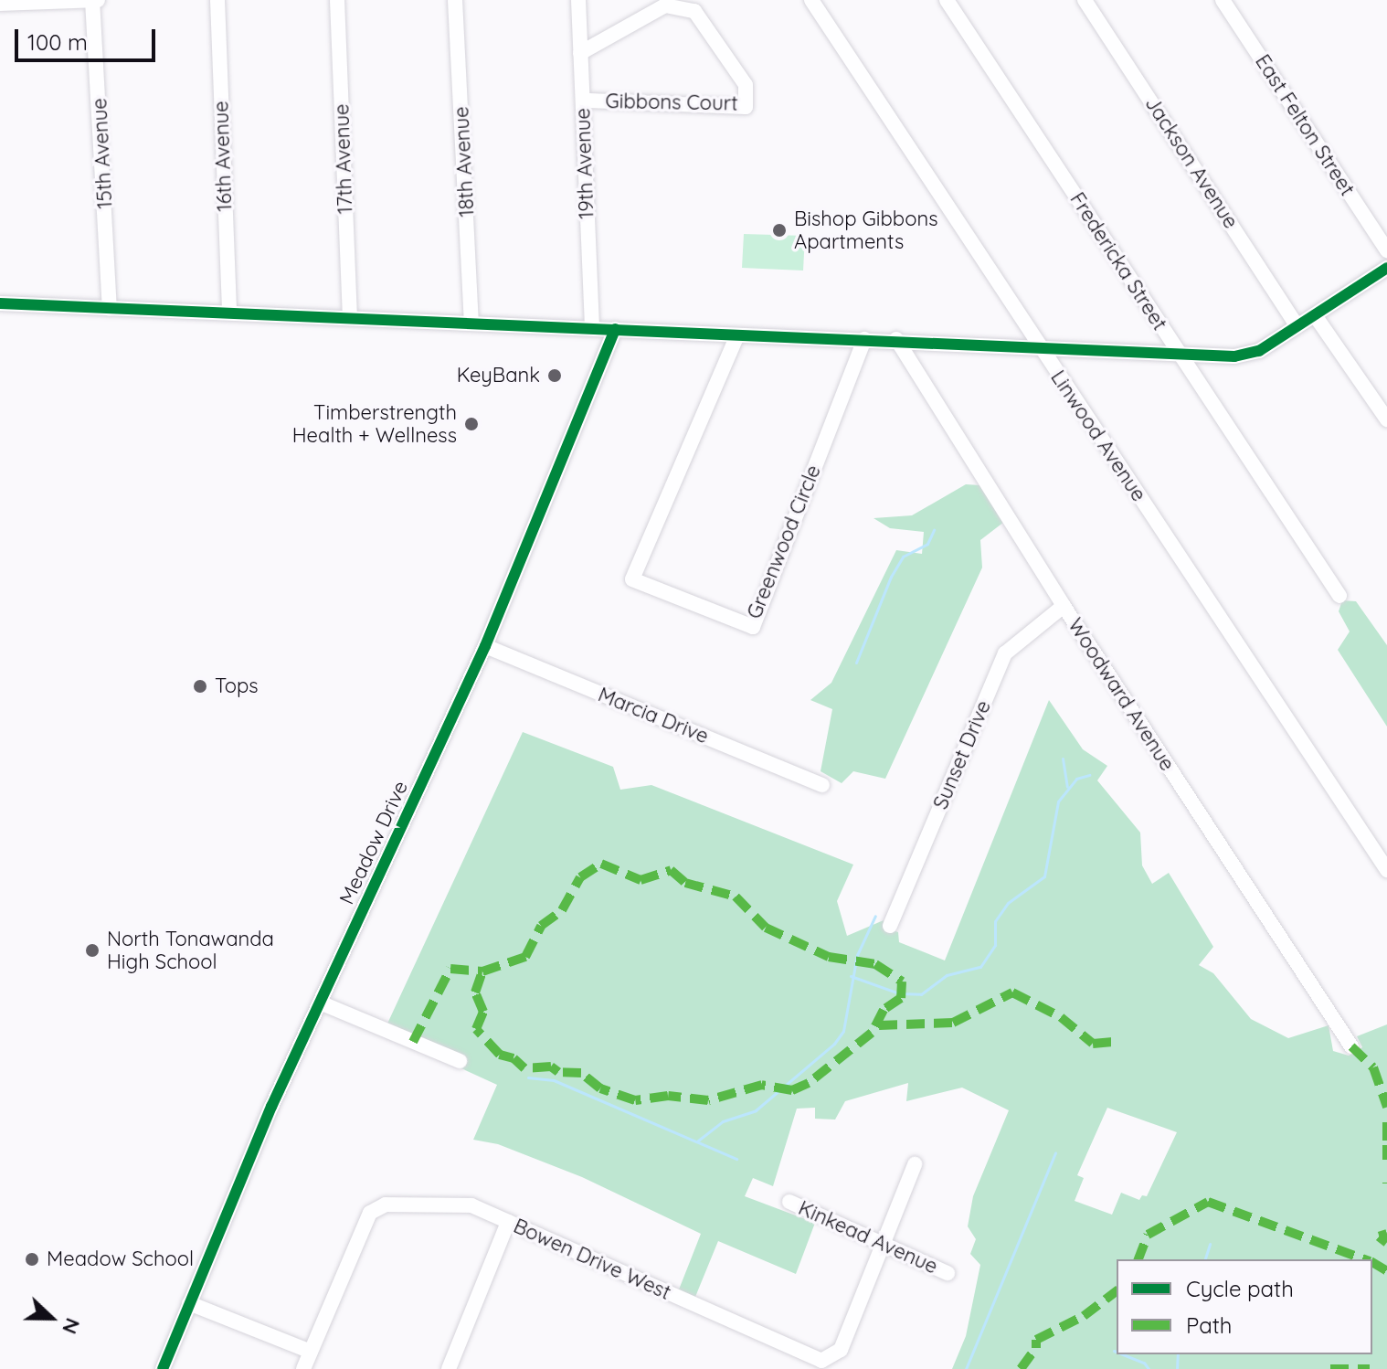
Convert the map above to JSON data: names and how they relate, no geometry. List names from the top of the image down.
{
  "streets": {
    "street": [
      "Gibbons Court",
      "East Felton Street",
      "15th Avenue",
      "16th Avenue",
      "17th Avenue",
      "18th Avenue",
      "Jackson Avenue",
      "19th Avenue",
      "Fredericka Street",
      "Linwood Avenue",
      "Greenwood Circle",
      "Woodward Avenue",
      "Marcia Drive",
      "Sunset Drive",
      "Meadow Drive",
      "Kinkead Avenue",
      "Bowen Drive West"
    ]
  },
  "crossings": [
    ["Gibbons Court", "19th Avenue"],
    ["Woodward Avenue", "Sunset Drive"],
    ["Marcia Drive", "Meadow Drive"],
    ["Kinkead Avenue", "Bowen Drive West"]
  ],
  "places": [
    "Bishop Gibbons Apartments",
    "KeyBank",
    "Timberstrength Health + Wellness",
    "Tops",
    "North Tonawanda High School",
    "Meadow School"
  ],
  "legend": ["Cycle path", "Path"],
  "scale_bar": "100 m",
  "north": "right"
}
